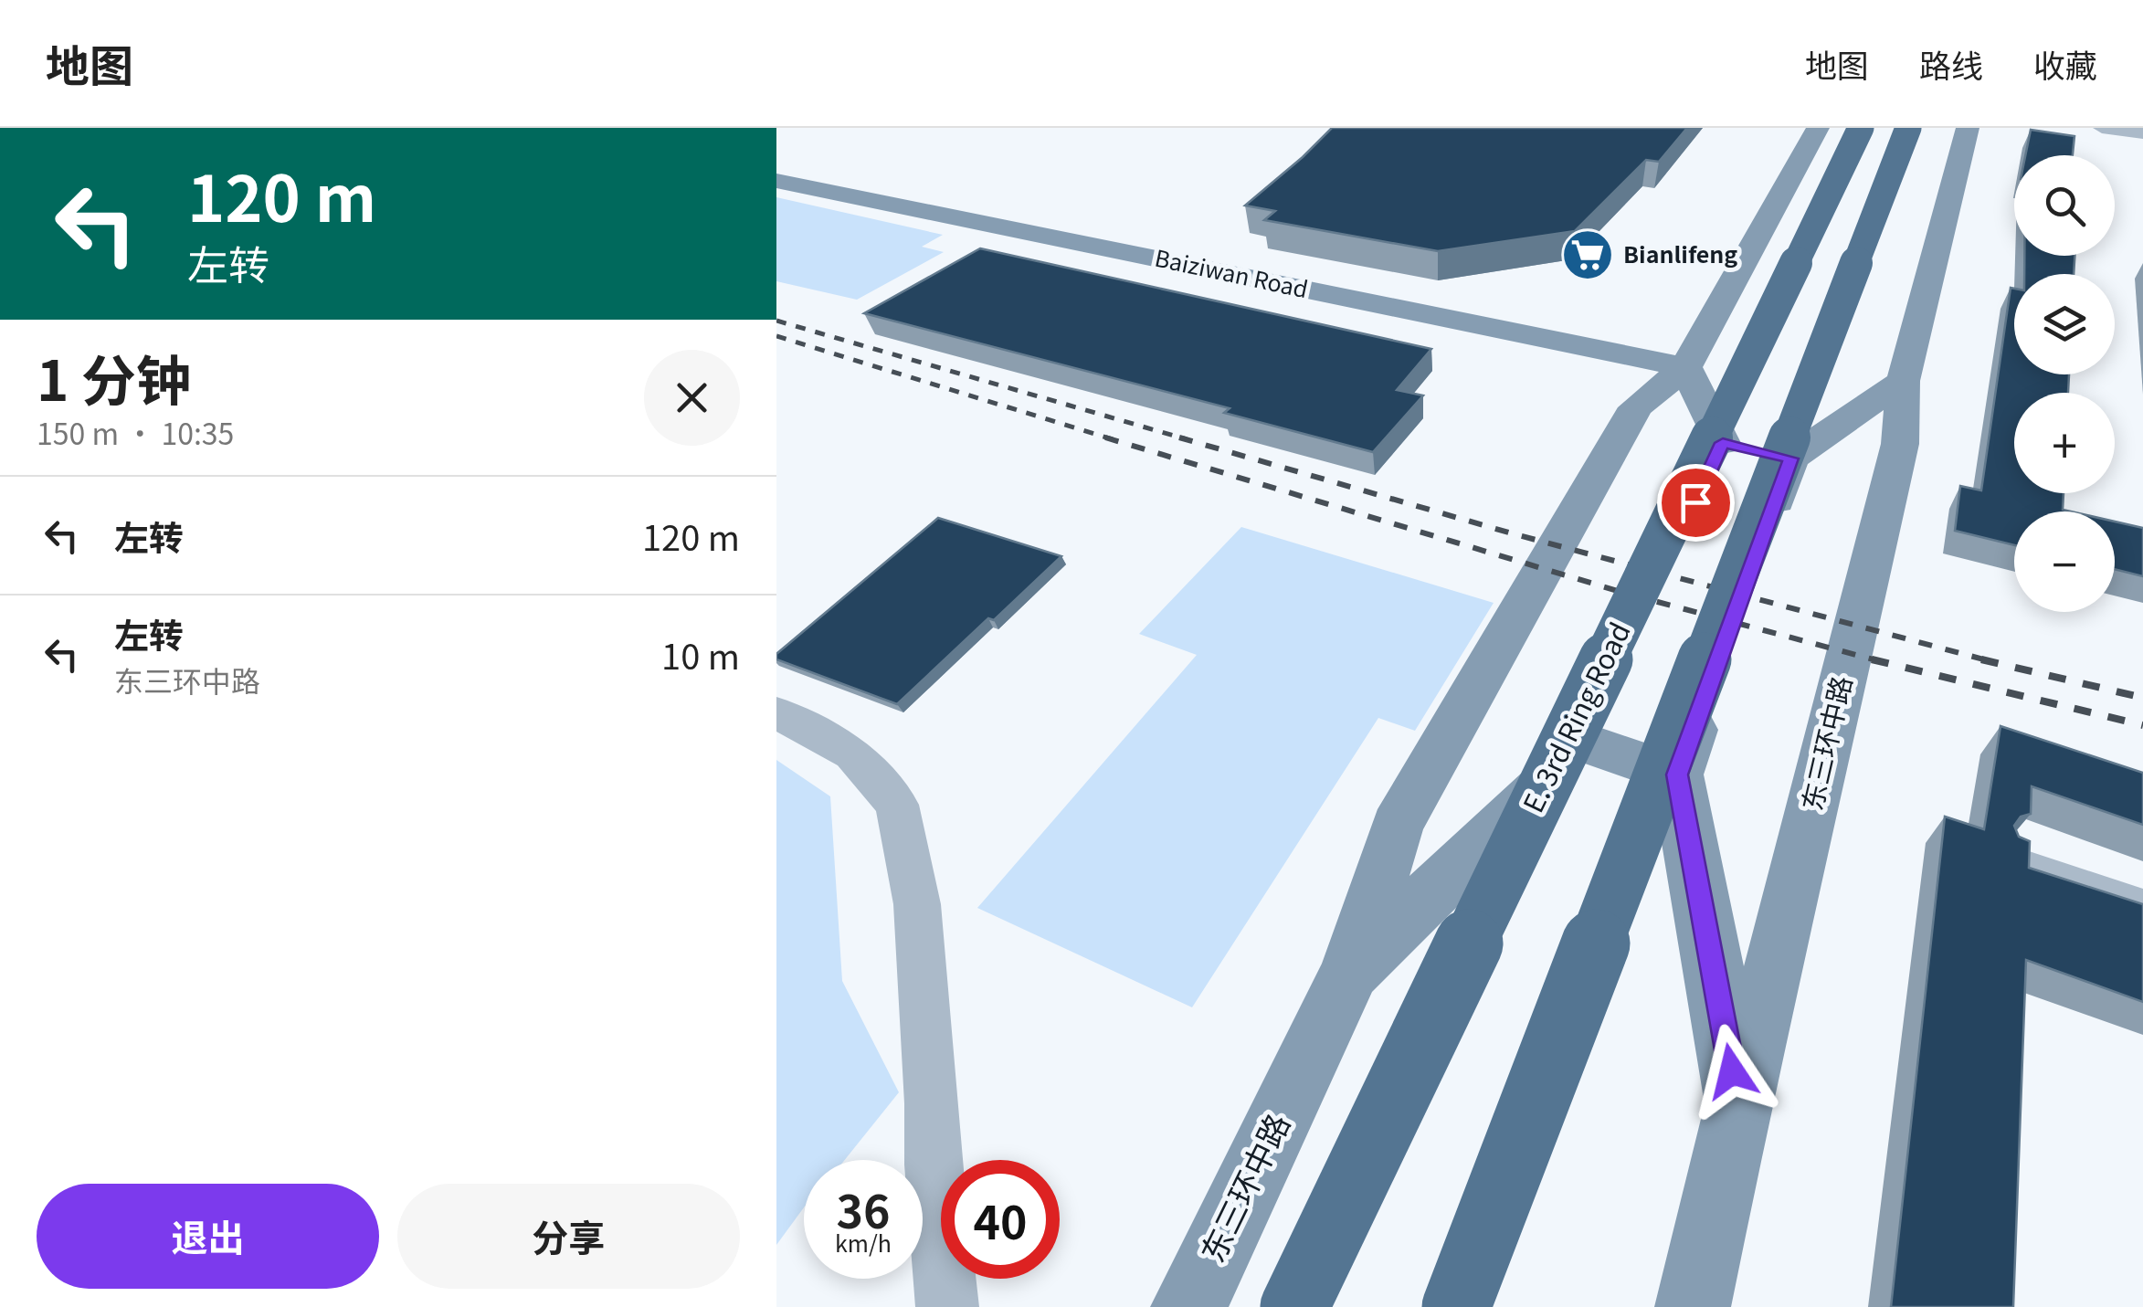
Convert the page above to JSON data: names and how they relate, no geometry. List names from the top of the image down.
{
  "streets": {
    "highway": ["E. 3rd Ring Road"],
    "street": ["Baiziwan Road", "东三环中路"]
  },
  "crossings": [
    ["Baiziwan Road", "东三环中路"]
  ],
  "places": {
    "supermarket": ["Bianlifeng"]
  },
  "page": {
    "header": "地图",
    "nav": ["地图", "路线", "收藏"],
    "turn": ["120 m", "左转"],
    "map_buttons": ["+", "−"],
    "heading": ["1 分钟", "150 m · 10:35"],
    "list": [
      {
        "name": "左转",
        "value": "120 m"
      },
      {
        "name": "左转",
        "note": "东三环中路",
        "value": "10 m"
      }
    ],
    "speed": "36 km/h",
    "limit": "40",
    "buttons": ["退出", "分享"]
  }
}
